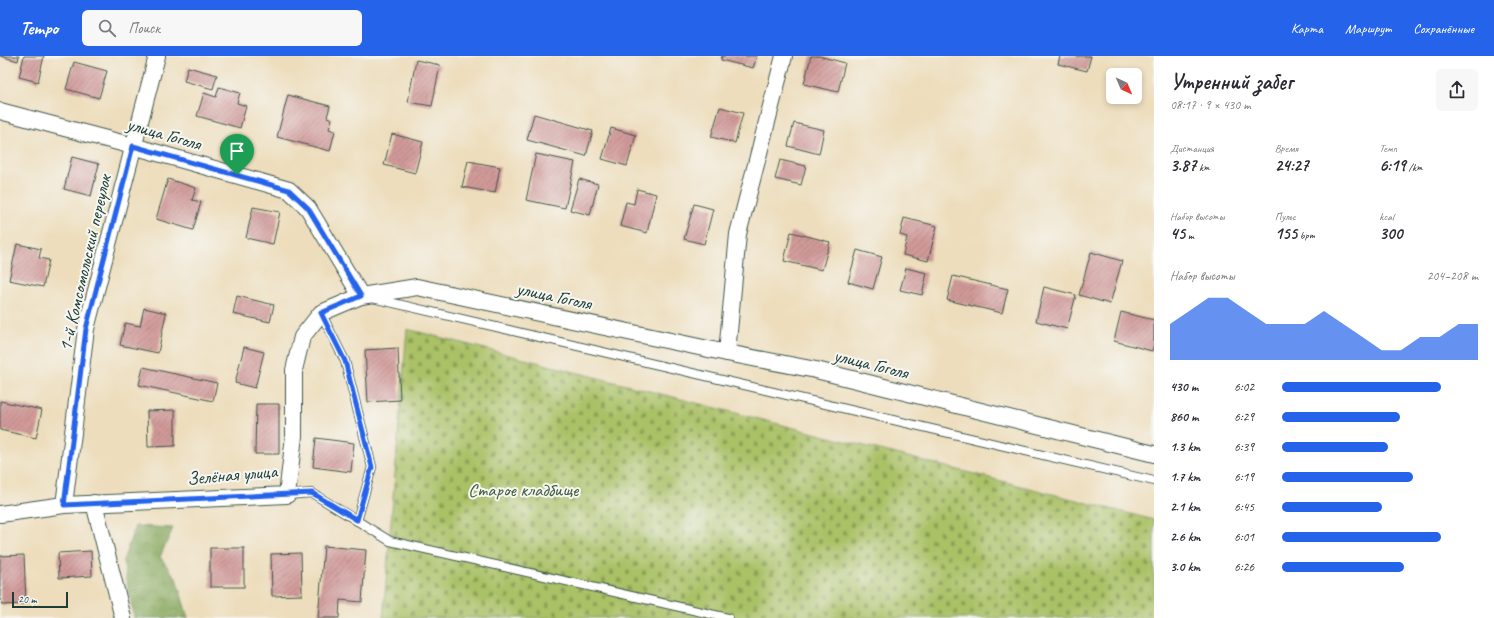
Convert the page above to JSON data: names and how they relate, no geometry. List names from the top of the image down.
{
  "streets": {
    "street": ["улица Гоголя", "1-й Комсомольский переулок", "Зелёная улица"]
  },
  "crossings": [
    ["улица Гоголя", "1-й Комсомольский переулок"],
    ["улица Гоголя", "Зелёная улица"],
    ["1-й Комсомольский переулок", "Зелёная улица"]
  ],
  "parks": ["Старое кладбище"],
  "scale_bar": "20 m",
  "north": "bottom right",
  "page": {
    "header": "Tempo",
    "search": "Поиск",
    "nav": ["Карта", "Маршрут", "Сохранённые"],
    "heading": ["Утренний забег", "08:17 · 9 × 430 m"],
    "stats": [
      ["Дистанция", "3.87 km"],
      ["Время", "24:27"],
      ["Темп", "6:19 /km"],
      ["Набор высоты", "45 m"],
      ["Пульс", "155 bpm"],
      ["kcal", "300"]
    ],
    "chart": ["Набор высоты", "204–208 m"],
    "list": [
      {
        "name": "430 m",
        "note": "6:02"
      },
      {
        "name": "860 m",
        "note": "6:29"
      },
      {
        "name": "1.3 km",
        "note": "6:39"
      },
      {
        "name": "1.7 km",
        "note": "6:19"
      },
      {
        "name": "2.1 km",
        "note": "6:45"
      },
      {
        "name": "2.6 km",
        "note": "6:01"
      },
      {
        "name": "3.0 km",
        "note": "6:26"
      }
    ],
    "scale": "20 m"
  }
}
